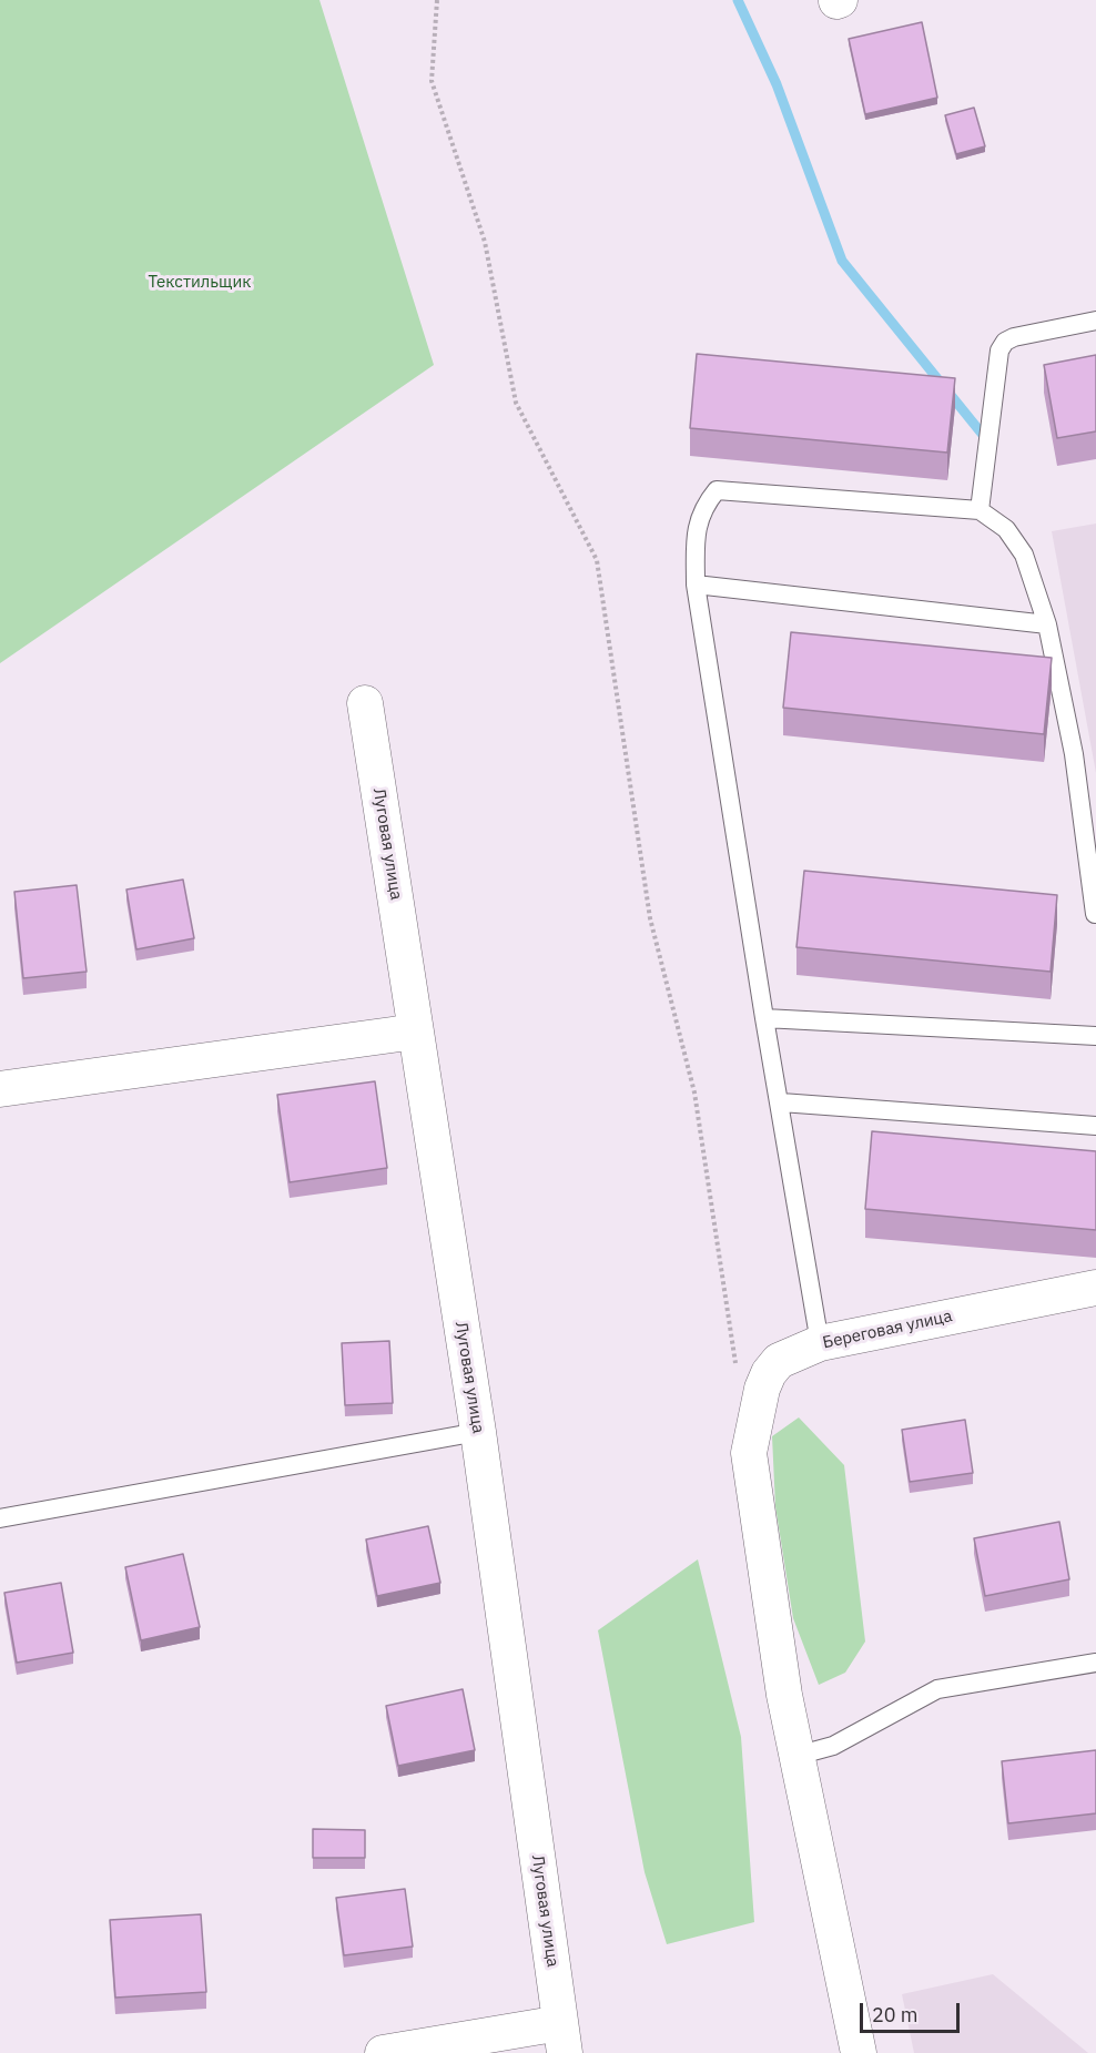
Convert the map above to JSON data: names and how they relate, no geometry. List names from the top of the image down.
{
  "streets": {
    "street": ["Луговая улица", "Береговая улица"]
  },
  "parks": ["Текстильщик"],
  "scale_bar": "20 m"
}
